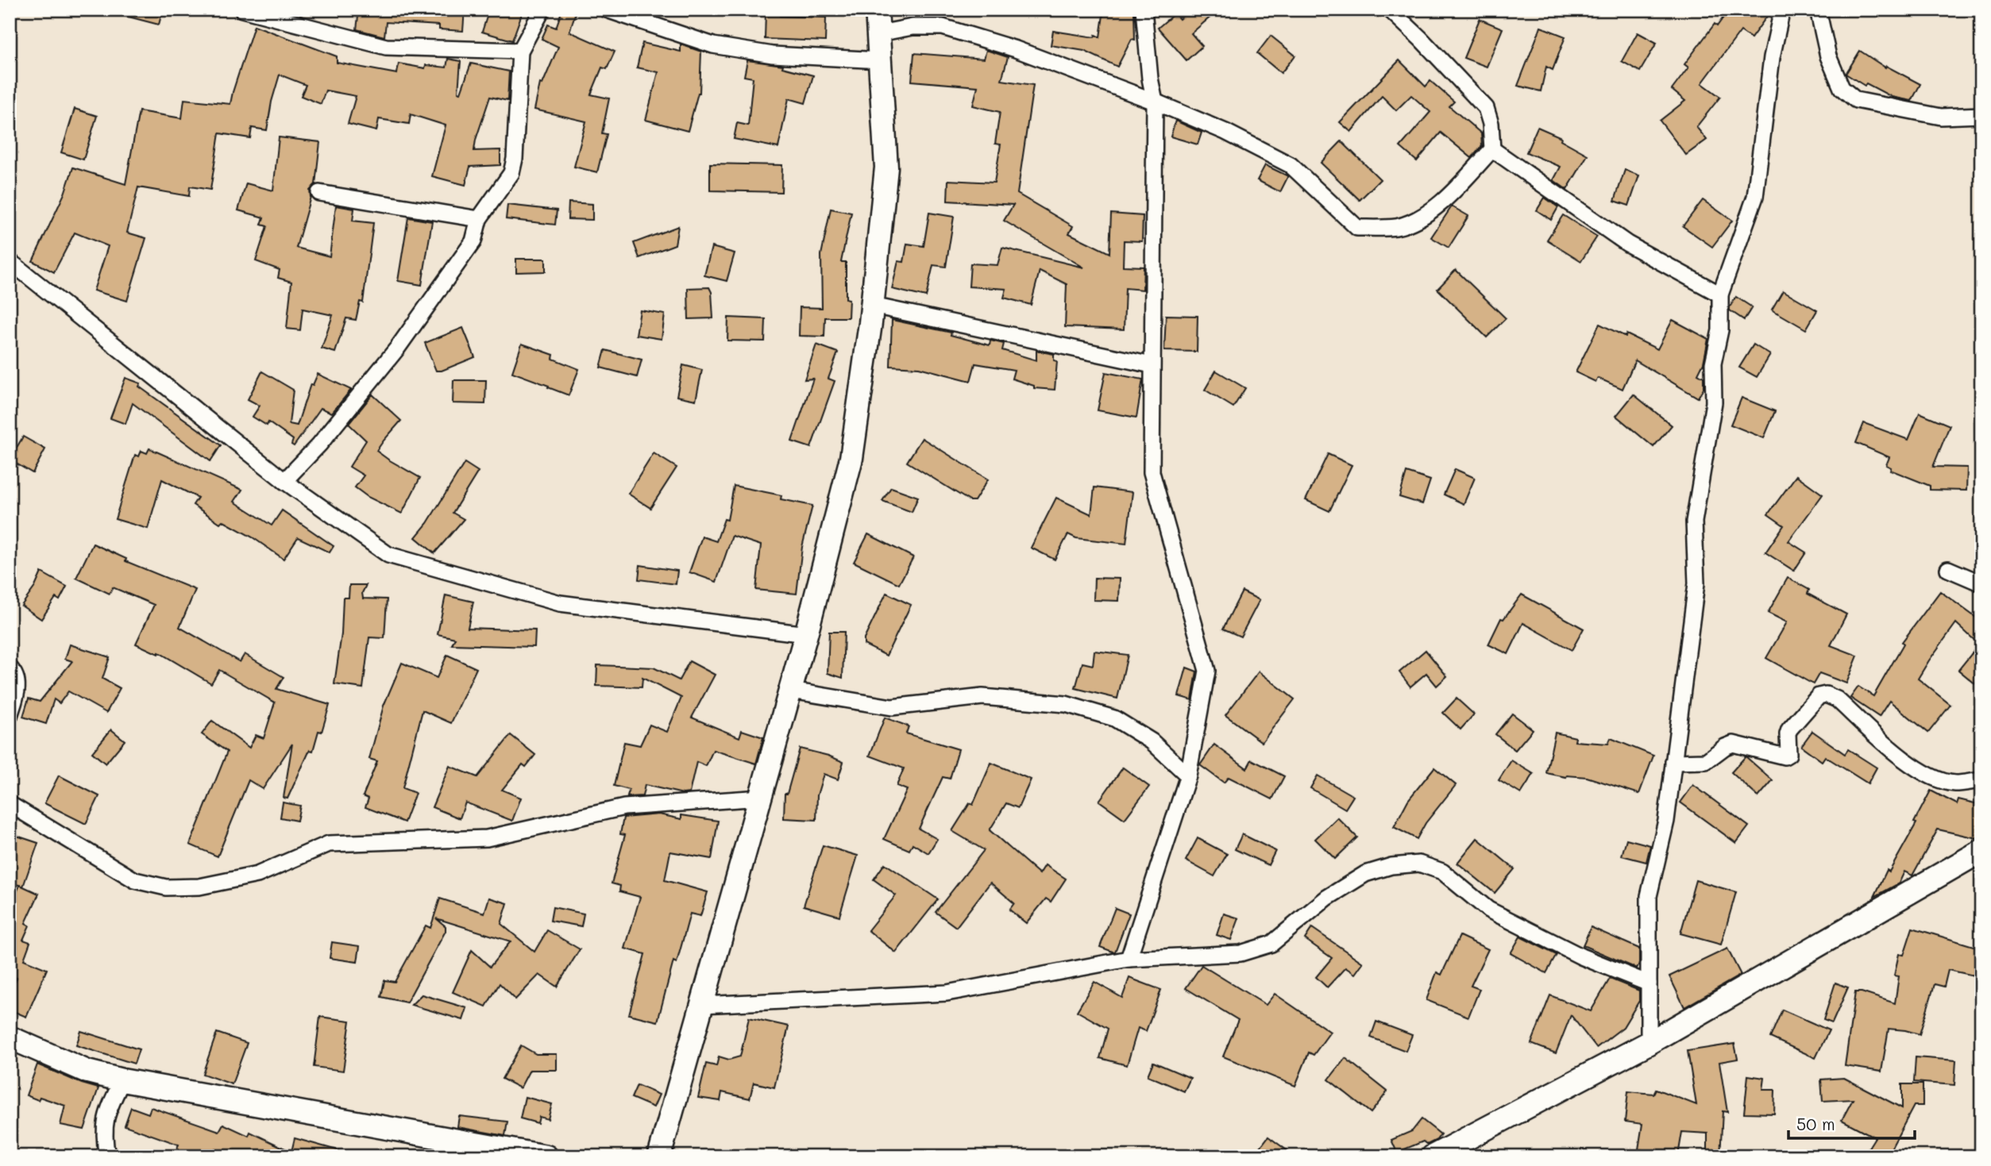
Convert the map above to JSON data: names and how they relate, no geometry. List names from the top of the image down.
{
  "scale_bar": "50 m"
}
